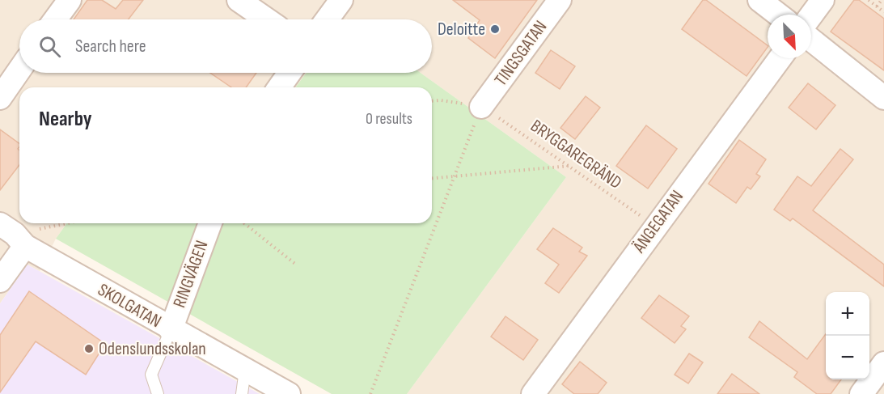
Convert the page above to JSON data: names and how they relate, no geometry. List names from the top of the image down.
{
  "streets": {
    "street": [
      "TINGSGATAN",
      "ÄNGEGATAN",
      "RINGVÄGEN",
      "SKOLGATAN"
    ],
    "path": ["BRYGGAREGRÄND"]
  },
  "crossings": [
    ["TINGSGATAN", "BRYGGAREGRÄND"],
    ["BRYGGAREGRÄND", "ÄNGEGATAN"],
    ["RINGVÄGEN", "SKOLGATAN"]
  ],
  "places": ["Deloitte", "Odenslundsskolan"],
  "north": "bottom right",
  "page": {
    "search": "Search here",
    "heading": ["Nearby", "0 results"],
    "map_buttons": ["+", "−"]
  }
}
